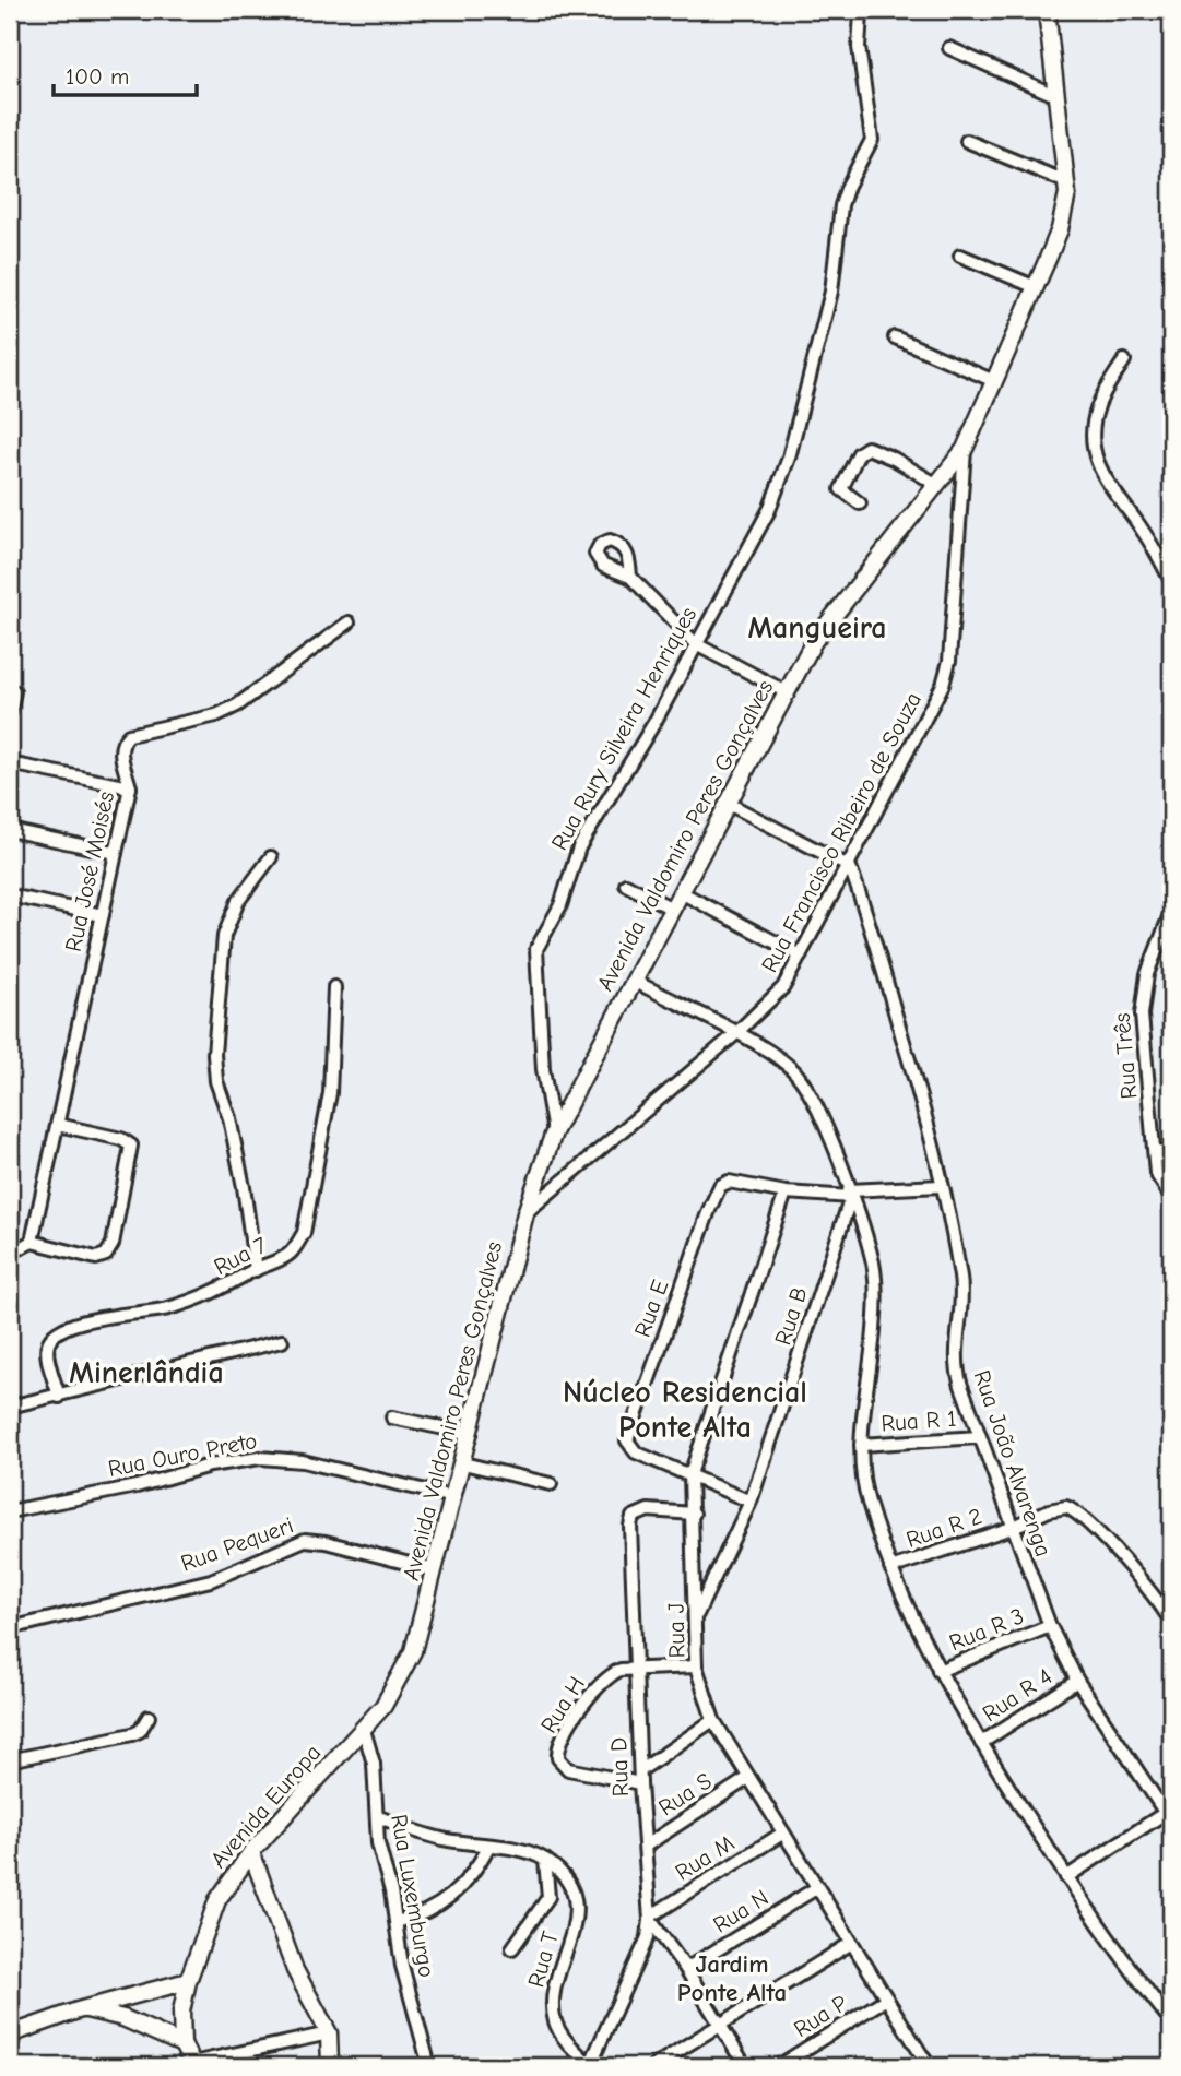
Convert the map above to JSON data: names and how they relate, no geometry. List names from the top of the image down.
{
  "streets": {
    "street": [
      "Rua Rury Silveira Henriques",
      "Rua Francisco Ribeiro de Souza",
      "Avenida Valdomiro Peres Gonçalves",
      "Rua José Moisés",
      "Rua Três",
      "Rua 7",
      "Rua E",
      "Rua B",
      "Rua R 1",
      "Rua Ouro Preto",
      "Rua João Alvarenga",
      "Rua R 2",
      "Rua Pequeri",
      "Rua R 3",
      "Rua J",
      "Rua R 4",
      "Rua H",
      "Rua D",
      "Rua S",
      "Avenida Europa",
      "Rua M",
      "Rua Luxemburgo",
      "Rua N",
      "Rua T",
      "Rua P"
    ]
  },
  "crossings": [
    ["Rua Rury Silveira Henriques", "Avenida Valdomiro Peres Gonçalves"],
    ["Rua Francisco Ribeiro de Souza", "Avenida Valdomiro Peres Gonçalves"],
    ["Rua Francisco Ribeiro de Souza", "Rua João Alvarenga"],
    ["Avenida Valdomiro Peres Gonçalves", "Rua Ouro Preto"],
    ["Avenida Valdomiro Peres Gonçalves", "Rua Pequeri"],
    ["Avenida Valdomiro Peres Gonçalves", "Avenida Europa"],
    ["Rua E", "Rua B"],
    ["Rua E", "Rua João Alvarenga"],
    ["Rua E", "Rua J"],
    ["Rua B", "Rua J"],
    ["Rua R 1", "Rua João Alvarenga"],
    ["Rua João Alvarenga", "Rua R 2"],
    ["Rua João Alvarenga", "Rua R 3"],
    ["Rua João Alvarenga", "Rua R 4"],
    ["Rua J", "Rua H"],
    ["Rua J", "Rua D"],
    ["Rua J", "Rua S"],
    ["Rua J", "Rua M"],
    ["Rua J", "Rua N"],
    ["Rua J", "Rua P"],
    ["Rua H", "Rua D"],
    ["Rua D", "Rua S"],
    ["Rua D", "Rua M"],
    ["Rua D", "Rua T"],
    ["Avenida Europa", "Rua Luxemburgo"]
  ],
  "districts": [
    "Mangueira",
    "Minerlândia",
    "Núcleo Residencial Ponte Alta",
    "Jardim Ponte Alta"
  ],
  "scale_bar": "100 m"
}
